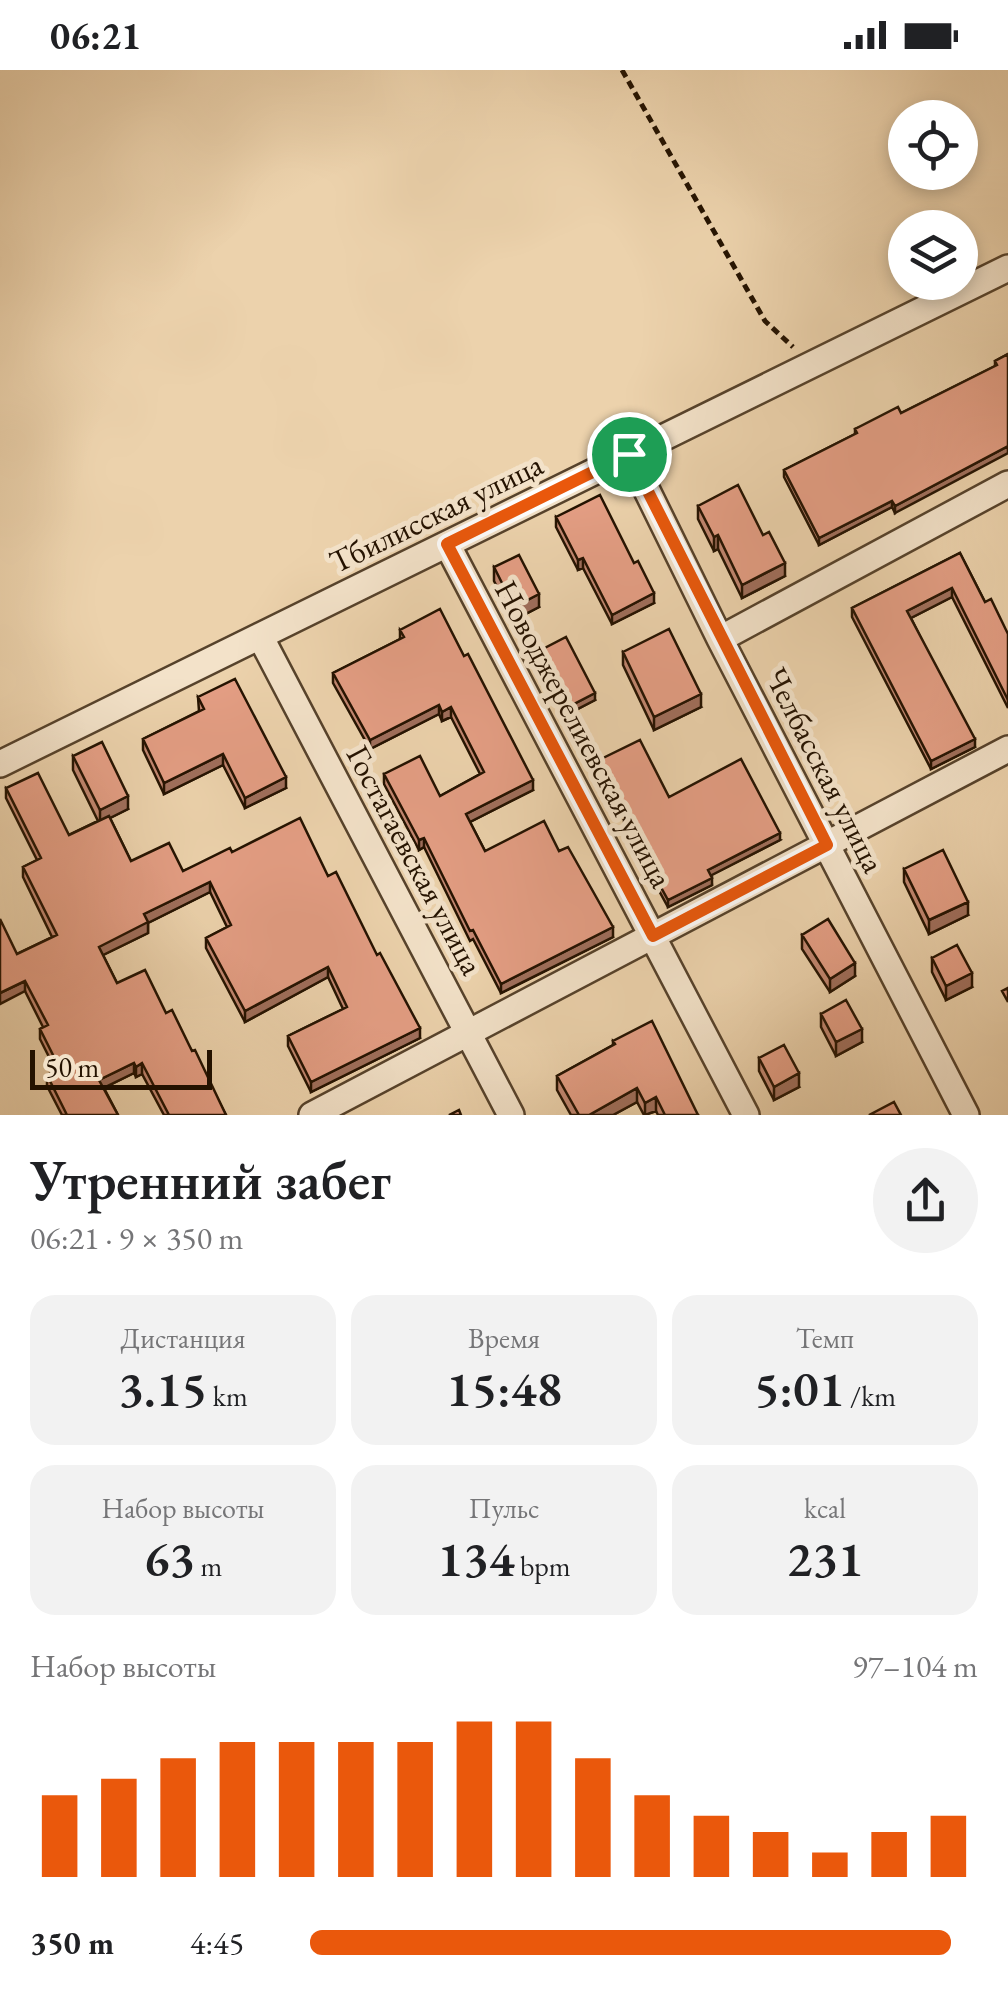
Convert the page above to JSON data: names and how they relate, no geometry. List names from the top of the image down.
{
  "streets": {
    "street": [
      "Тбилисская улица",
      "Новоджерелиевская улица",
      "Челбасская улица",
      "Гостагаевская улица"
    ]
  },
  "crossings": [
    ["Тбилисская улица", "Новоджерелиевская улица"],
    ["Тбилисская улица", "Челбасская улица"],
    ["Тбилисская улица", "Гостагаевская улица"]
  ],
  "scale_bar": "50 m",
  "page": {
    "status": "06:21",
    "scale": "50 m",
    "heading": ["Утренний забег", "06:21 · 9 × 350 m"],
    "stats": [
      ["Дистанция", "3.15 km"],
      ["Время", "15:48"],
      ["Темп", "5:01 /km"],
      ["Набор высоты", "63 m"],
      ["Пульс", "134 bpm"],
      ["kcal", "231"]
    ],
    "chart": ["Набор высоты", "97–104 m"],
    "list": [
      {
        "name": "350 m",
        "note": "4:45"
      }
    ]
  }
}
